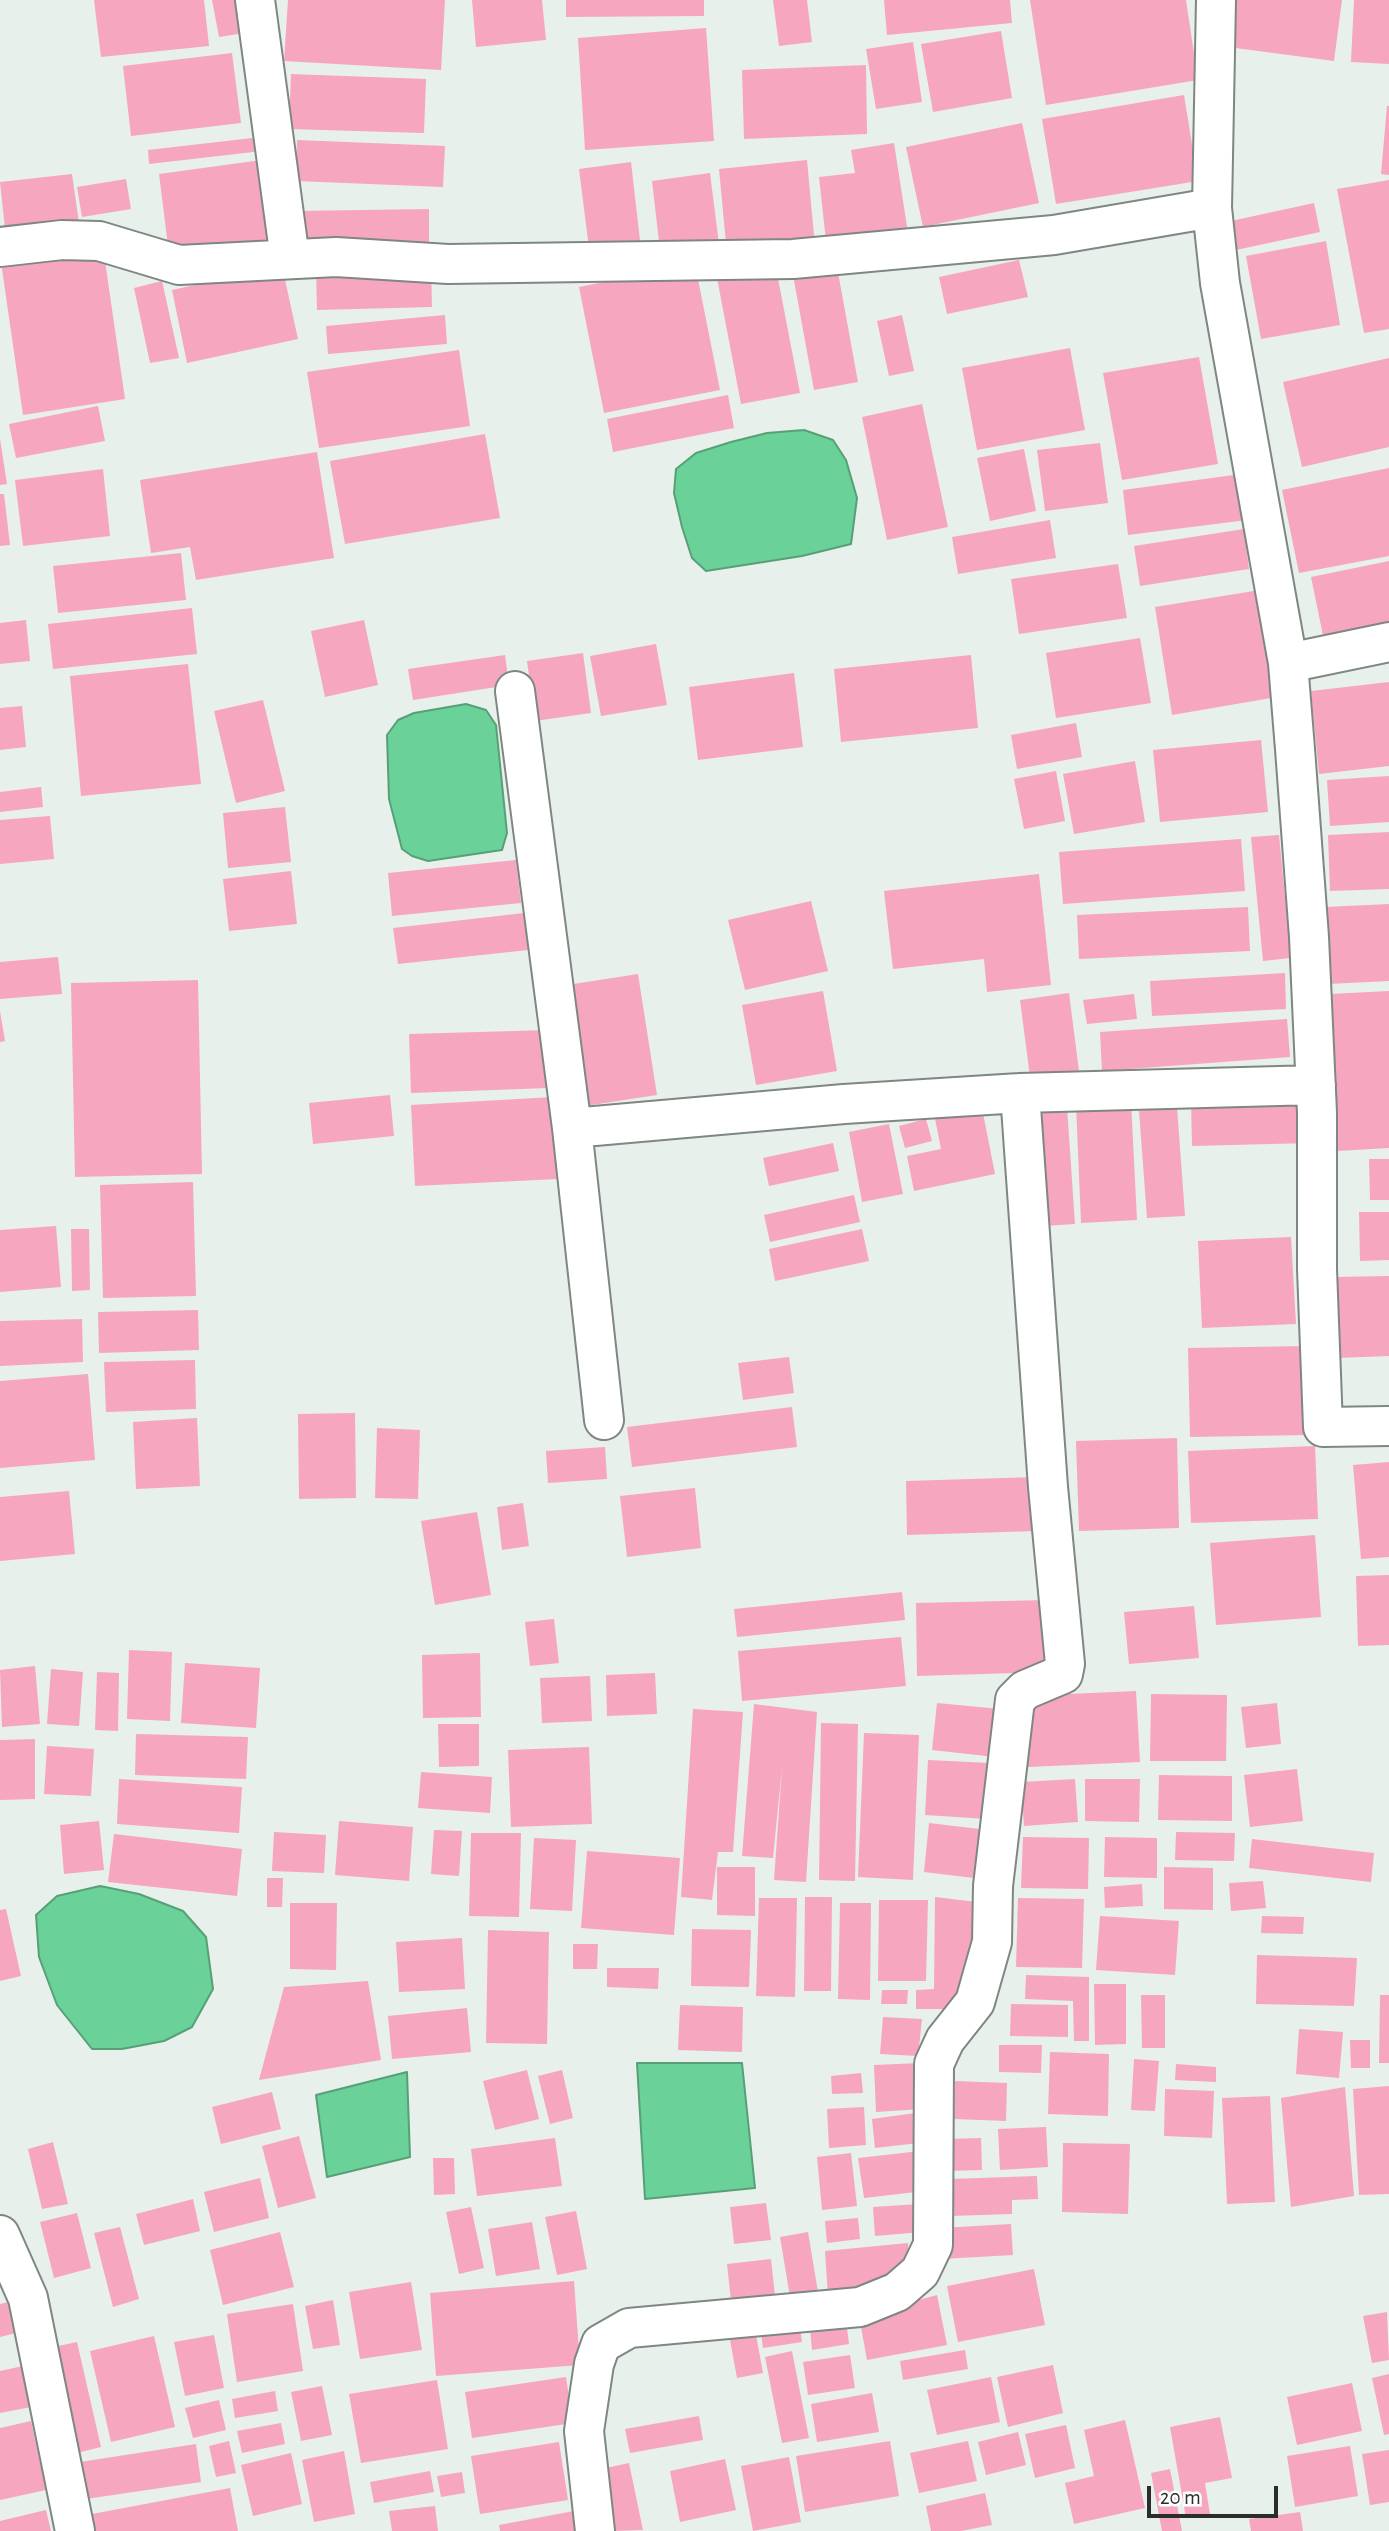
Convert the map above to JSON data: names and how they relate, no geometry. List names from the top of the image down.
{
  "scale_bar": "20 m"
}
